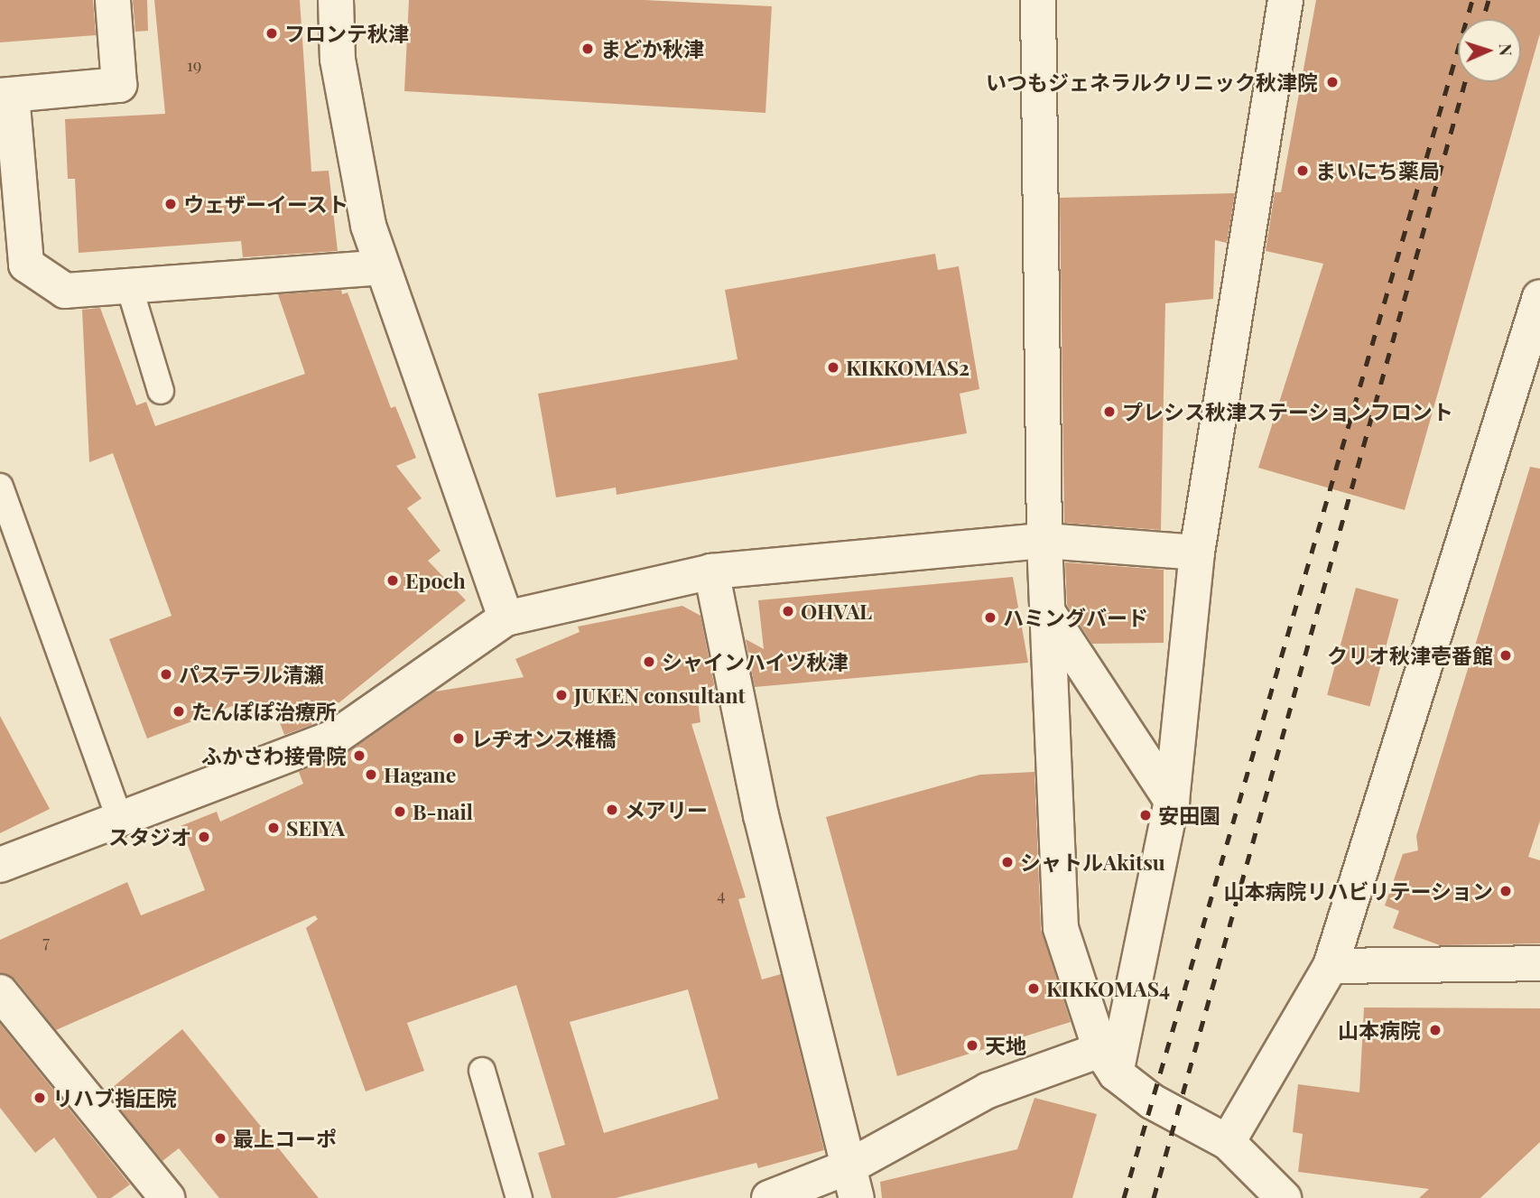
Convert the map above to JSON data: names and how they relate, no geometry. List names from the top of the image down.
{
  "places": [
    "フロンテ秋津",
    "まどか秋津",
    "いつもジェネラルクリニック秋津院",
    "まいにち薬局",
    "ウェザーイースト",
    "KIKKOMAS2",
    "プレシス秋津ステーションフロント",
    "Epoch",
    "OHVAL",
    "ハミングバード",
    "クリオ秋津壱番館",
    "シャインハイツ秋津",
    "パステラル清瀬",
    "JUKEN consultant",
    "たんぽぽ治療所",
    "レヂオンス椎橋",
    "ふかさわ接骨院",
    "Hagane",
    "メアリー",
    "B-nail",
    "安田園",
    "SEIYA",
    "スタジオ",
    "シャトルAkitsu",
    "山本病院リハビリテーション",
    "KIKKOMAS4",
    "山本病院",
    "天地",
    "リハブ指圧院",
    "最上コーポ"
  ],
  "house_numbers": ["19", "4", "7"],
  "north": "right"
}
